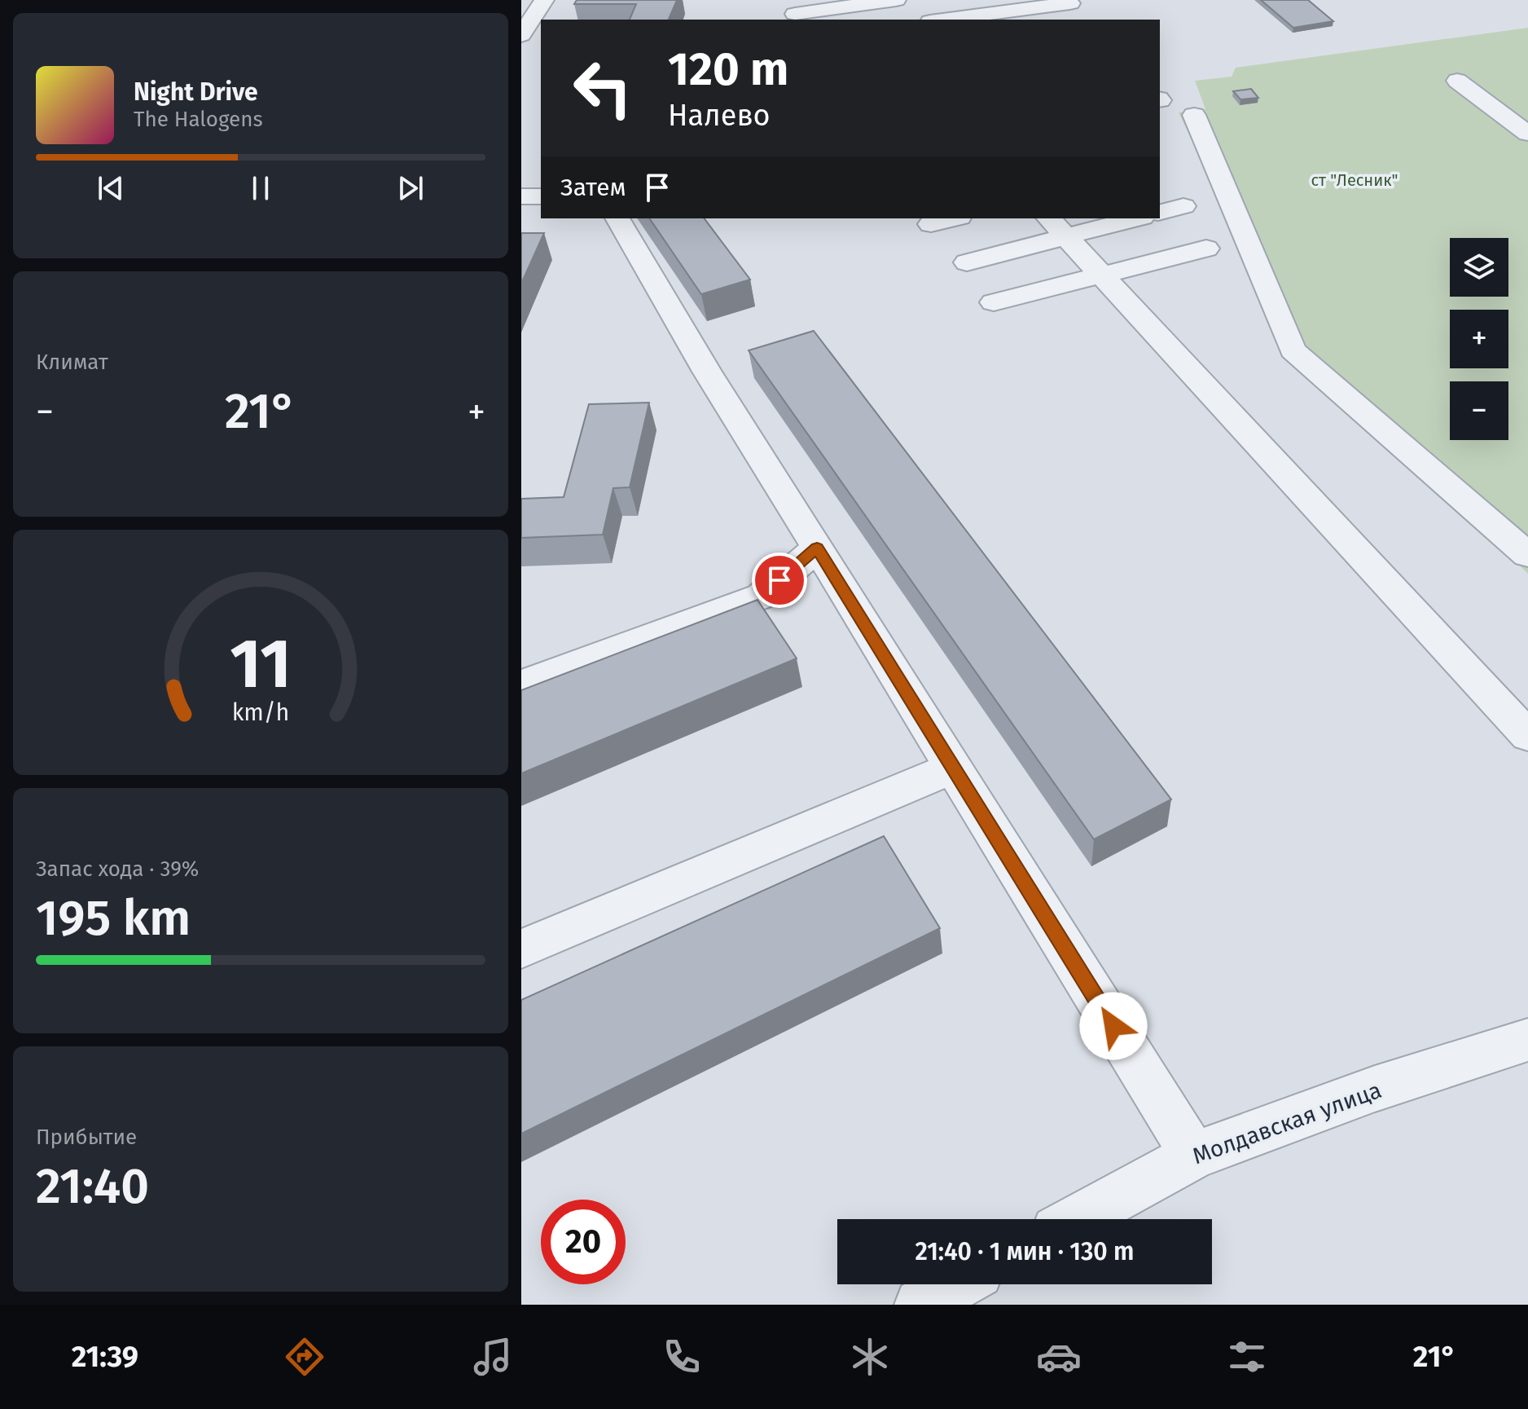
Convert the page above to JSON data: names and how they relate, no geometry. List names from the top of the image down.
{
  "streets": {
    "street": ["Молдавская улица"]
  },
  "parks": ["ст \"Лесник\""],
  "page": {
    "turn": ["120 m", "Налево"],
    "song": ["Night Drive", "The Halogens"],
    "then": "Затем",
    "map_buttons": ["+", "−"],
    "tile": [
      "Климат",
      ["Запас хода · 39%", "195 km"],
      ["Прибытие", "21:40"]
    ],
    "heat": ["−", "21°", "+"],
    "limit": "20",
    "trip": "21:40 · 1 мин · 130 m",
    "tabs": ["21:39", "21°"],
    "gauge": ["11", "km/h"]
  }
}
